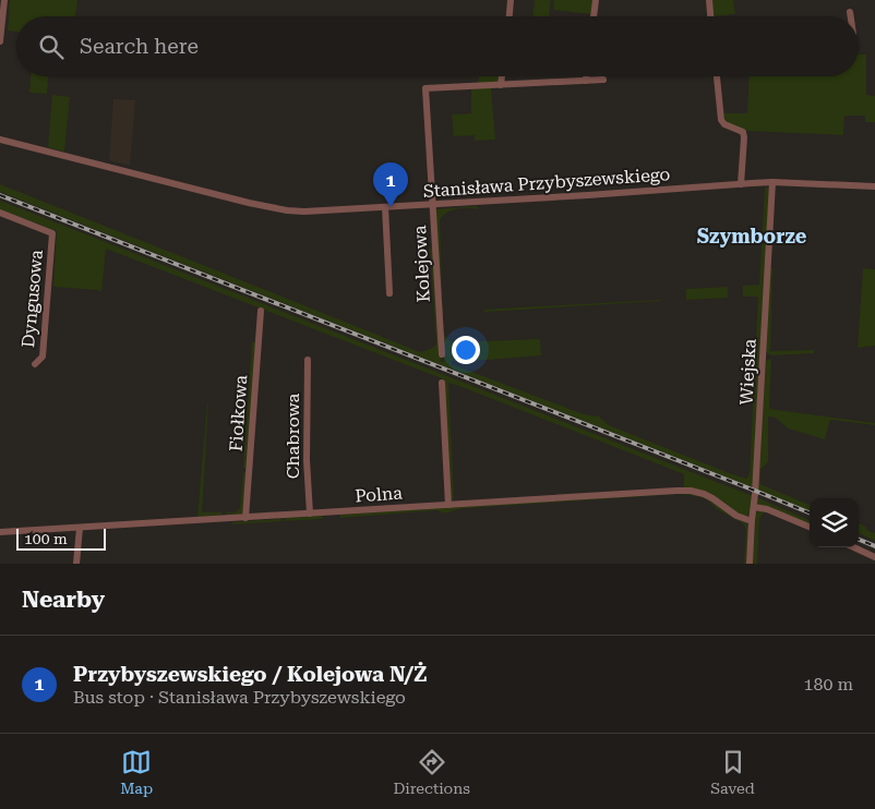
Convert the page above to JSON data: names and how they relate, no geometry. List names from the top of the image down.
{
  "streets": {
    "street": [
      "Stanisława Przybyszewskiego",
      "Kolejowa",
      "Dyngusowa",
      "Wiejska",
      "Fiołkowa",
      "Chabrowa",
      "Polna"
    ]
  },
  "crossings": [
    ["Stanisława Przybyszewskiego", "Kolejowa"],
    ["Stanisława Przybyszewskiego", "Wiejska"],
    ["Wiejska", "Polna"],
    ["Fiołkowa", "Polna"],
    ["Chabrowa", "Polna"]
  ],
  "districts": ["Szymborze"],
  "scale_bar": "100 m",
  "page": {
    "search": "Search here",
    "pins": "1",
    "scale": "100 m",
    "heading": "Nearby",
    "list": [
      {
        "mark": "1",
        "name": "Przybyszewskiego / Kolejowa N/Ż",
        "note": "Bus stop · Stanisława Przybyszewskiego",
        "value": "180 m"
      }
    ],
    "nav": ["Map", "Directions", "Saved"]
  }
}
